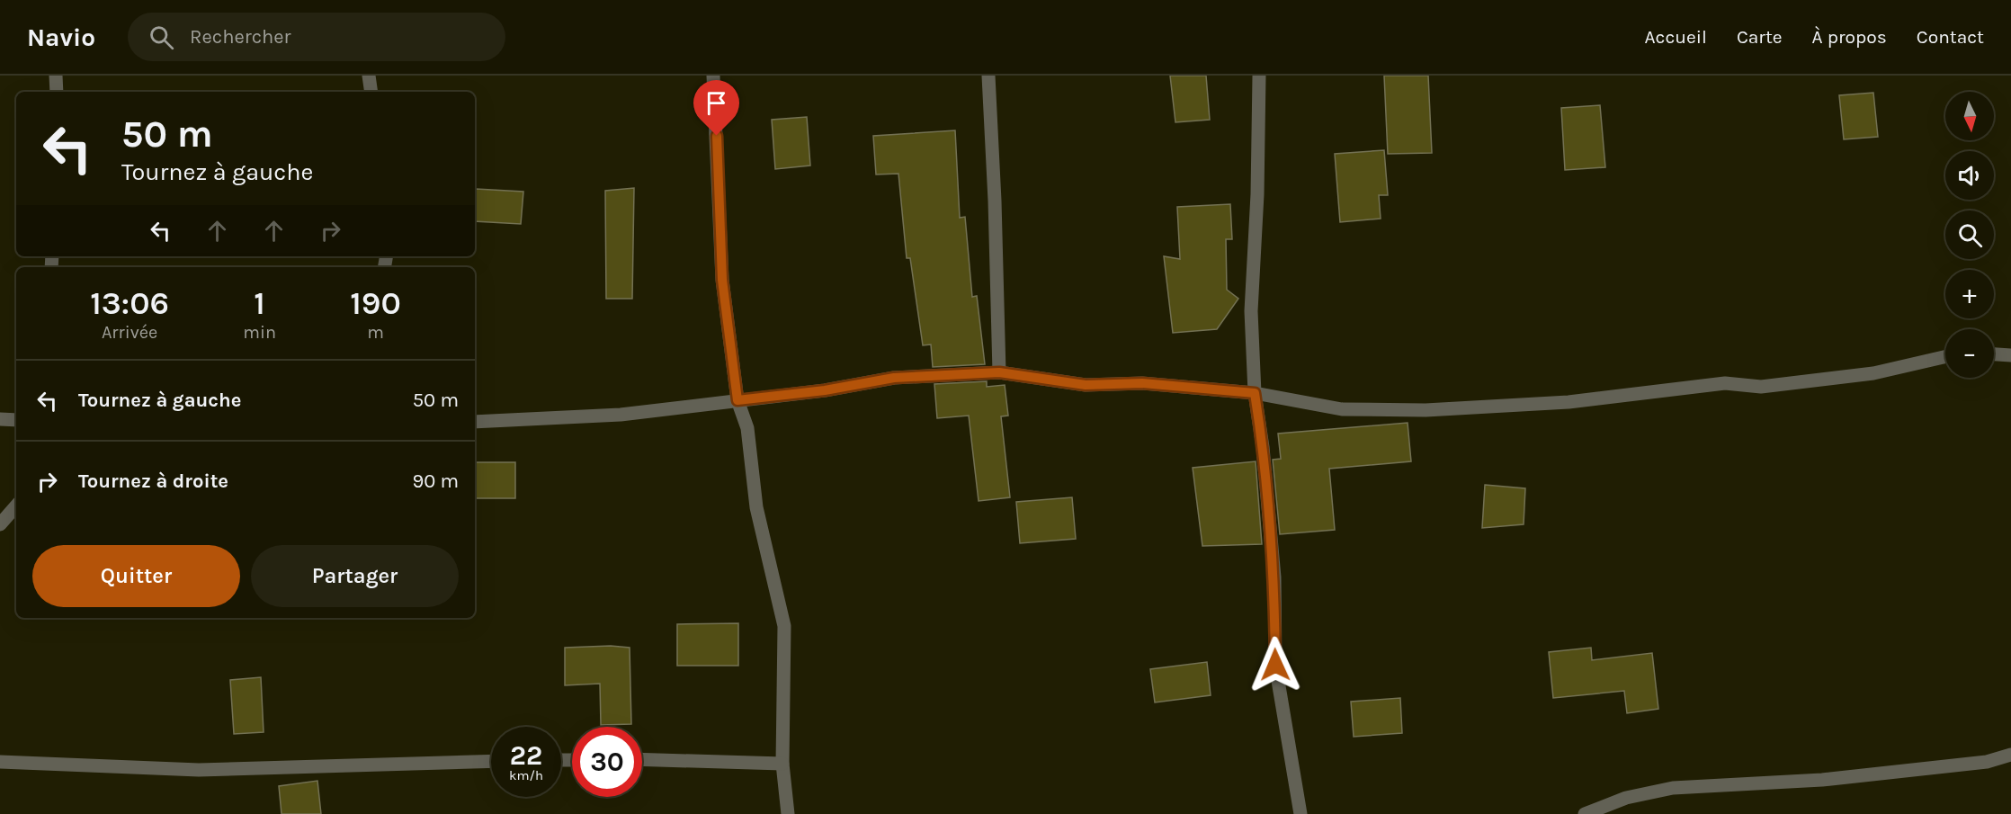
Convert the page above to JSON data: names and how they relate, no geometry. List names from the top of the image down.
{
  "north": "bottom",
  "page": {
    "header": "Navio",
    "search": "Rechercher",
    "nav": [
      "Accueil",
      "Carte",
      "À propos",
      "Contact"
    ],
    "map_buttons": ["+", "−"],
    "turn": ["50 m", "Tournez à gauche"],
    "eta": [
      "13:06",
      "Arrivée",
      "1",
      "min",
      "190",
      "m"
    ],
    "list": [
      {
        "name": "Tournez à gauche",
        "value": "50 m"
      },
      {
        "name": "Tournez à droite",
        "value": "90 m"
      }
    ],
    "buttons": ["Quitter", "Partager"],
    "speed": "22 km/h",
    "limit": "30"
  }
}
